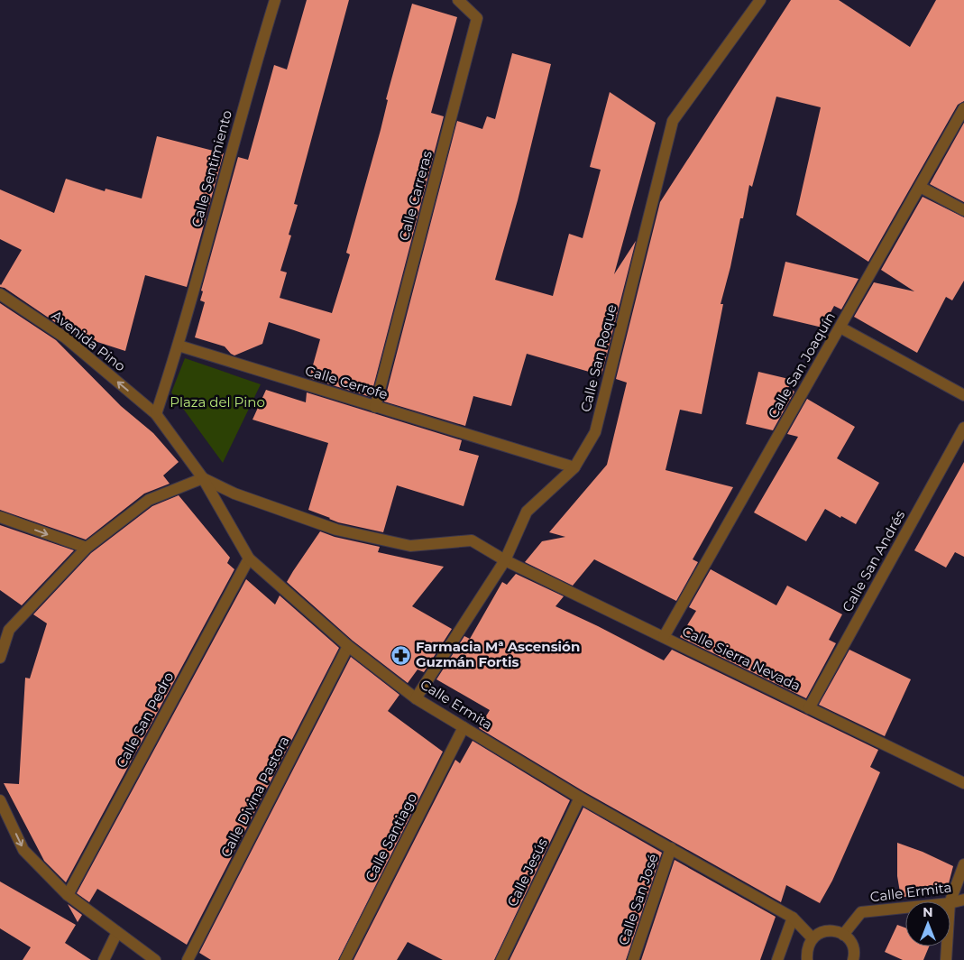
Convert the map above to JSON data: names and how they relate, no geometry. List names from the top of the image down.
{
  "streets": {
    "street": [
      "Calle Sentimiento",
      "Calle Carreras",
      "Avenida Pino",
      "Calle San Roque",
      "Calle San Joaquín",
      "Calle Cerrofe",
      "Calle San Andrés",
      "Calle Sierra Nevada",
      "Calle Ermita",
      "Calle San Pedro",
      "Calle Divina Pastora",
      "Calle Santiago",
      "Calle Jesús",
      "Calle San José"
    ]
  },
  "crossings": [
    ["Calle Sentimiento", "Calle Cerrofe"],
    ["Calle Carreras", "Calle Cerrofe"],
    ["Avenida Pino", "Calle Ermita"],
    ["Calle San Roque", "Calle Cerrofe"],
    ["Calle San Roque", "Calle Sierra Nevada"],
    ["Calle San Roque", "Calle Ermita"],
    ["Calle San Joaquín", "Calle Sierra Nevada"],
    ["Calle San Andrés", "Calle Sierra Nevada"],
    ["Calle Sierra Nevada", "Calle Ermita"],
    ["Calle Ermita", "Calle San Pedro"],
    ["Calle Ermita", "Calle Divina Pastora"],
    ["Calle Ermita", "Calle Santiago"],
    ["Calle Ermita", "Calle Jesús"],
    ["Calle Ermita", "Calle San José"]
  ],
  "one_way": ["Avenida Pino"],
  "parks": ["Plaza del Pino"],
  "places": {
    "pharmacy": ["Farmacia Mª Ascensión Guzmán Fortis"]
  },
  "north": "top"
}
